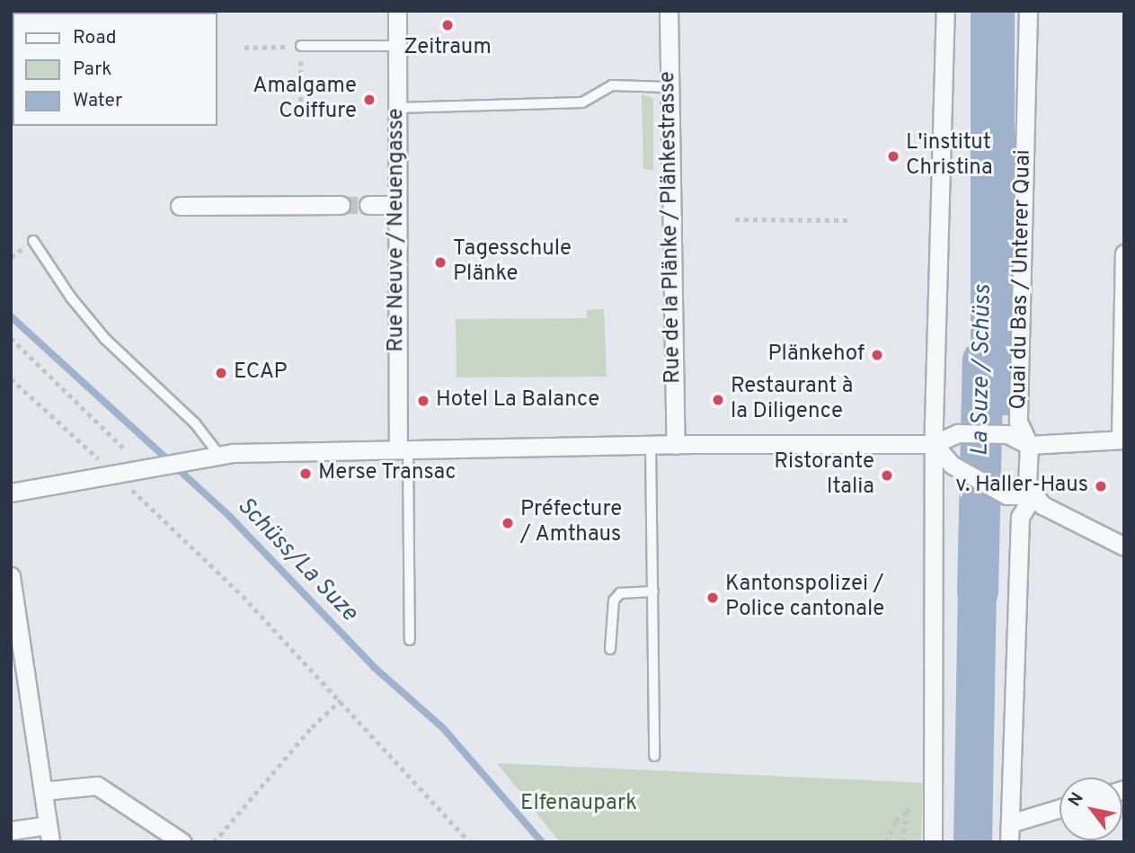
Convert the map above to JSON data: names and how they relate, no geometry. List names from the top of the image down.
{
  "streets": {
    "street": ["Rue de la Plänke / Plänkestrasse", "Rue Neuve / Neuengasse", "Quai du Bas / Unterer Quai"]
  },
  "water": ["La Suze / Schüss", "Schüss/La Suze"],
  "parks": ["Elfenaupark"],
  "places": [
    "Zeitraum",
    "Amalgame Coiffure",
    "L'institut Christina",
    "Tagesschule Plänke",
    "Plänkehof",
    "ECAP",
    "Restaurant à la Diligence",
    "Hotel La Balance",
    "Merse Transac",
    "Ristorante Italia",
    "v. Haller-Haus",
    "Préfecture / Amthaus",
    "Kantonspolizei / Police cantonale"
  ],
  "legend": ["Road", "Park", "Water"],
  "north": "top left"
}
